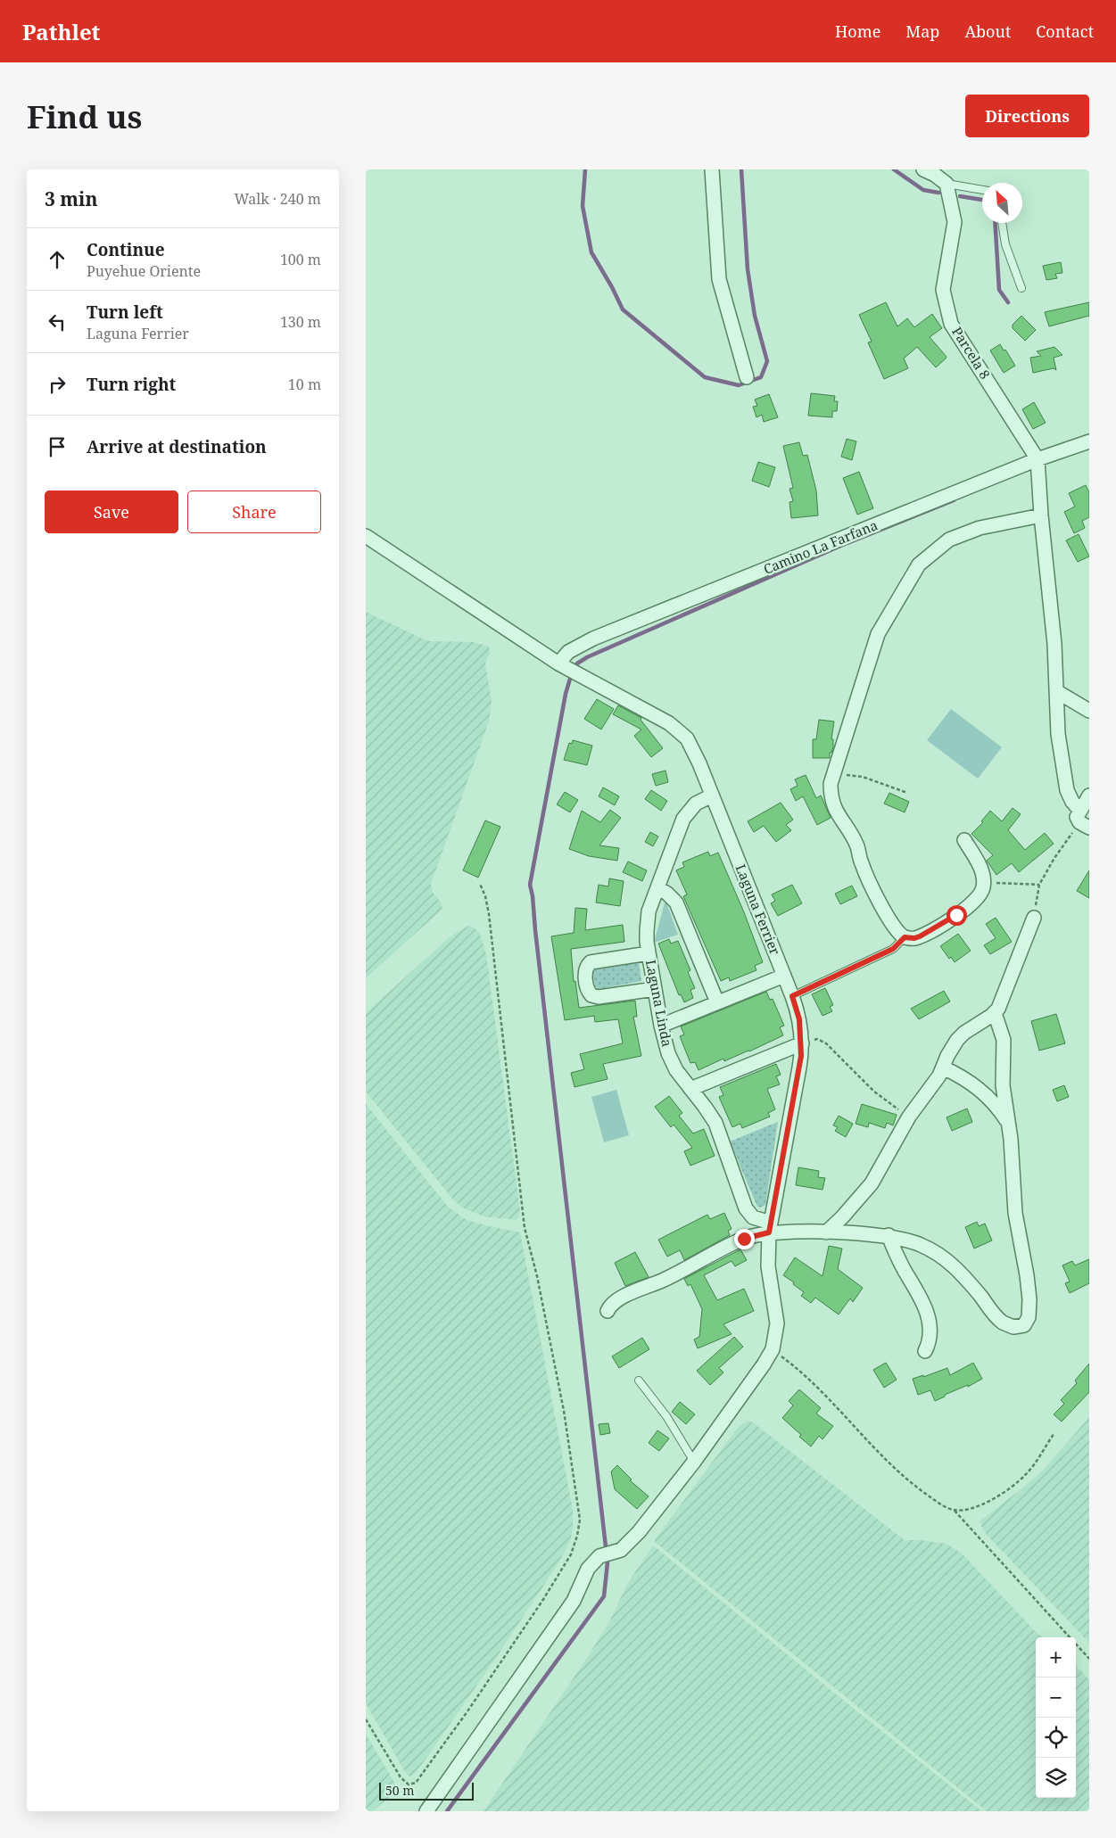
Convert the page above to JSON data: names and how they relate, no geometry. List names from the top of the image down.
{
  "streets": {
    "street": [
      "Parcela 8",
      "Camino La Farfana",
      "Laguna Ferrier",
      "Laguna Linda"
    ]
  },
  "crossings": [
    ["Parcela 8", "Camino La Farfana"],
    ["Camino La Farfana", "Laguna Ferrier"],
    ["Laguna Ferrier", "Laguna Linda"]
  ],
  "scale_bar": "50 m",
  "north": "top left",
  "page": {
    "header": "Pathlet",
    "nav": [
      "Home",
      "Map",
      "About",
      "Contact"
    ],
    "buttons": [
      "Directions",
      ["Save", "Share"]
    ],
    "title": "Find us",
    "heading": ["3 min", "Walk · 240 m"],
    "list": [
      ["Continue", "Puyehue Oriente", "100 m"],
      ["Turn left", "Laguna Ferrier", "130 m"],
      ["Turn right", "10 m"],
      "Arrive at destination"
    ],
    "map_buttons": ["+", "−"],
    "scale": "50 m"
  }
}
